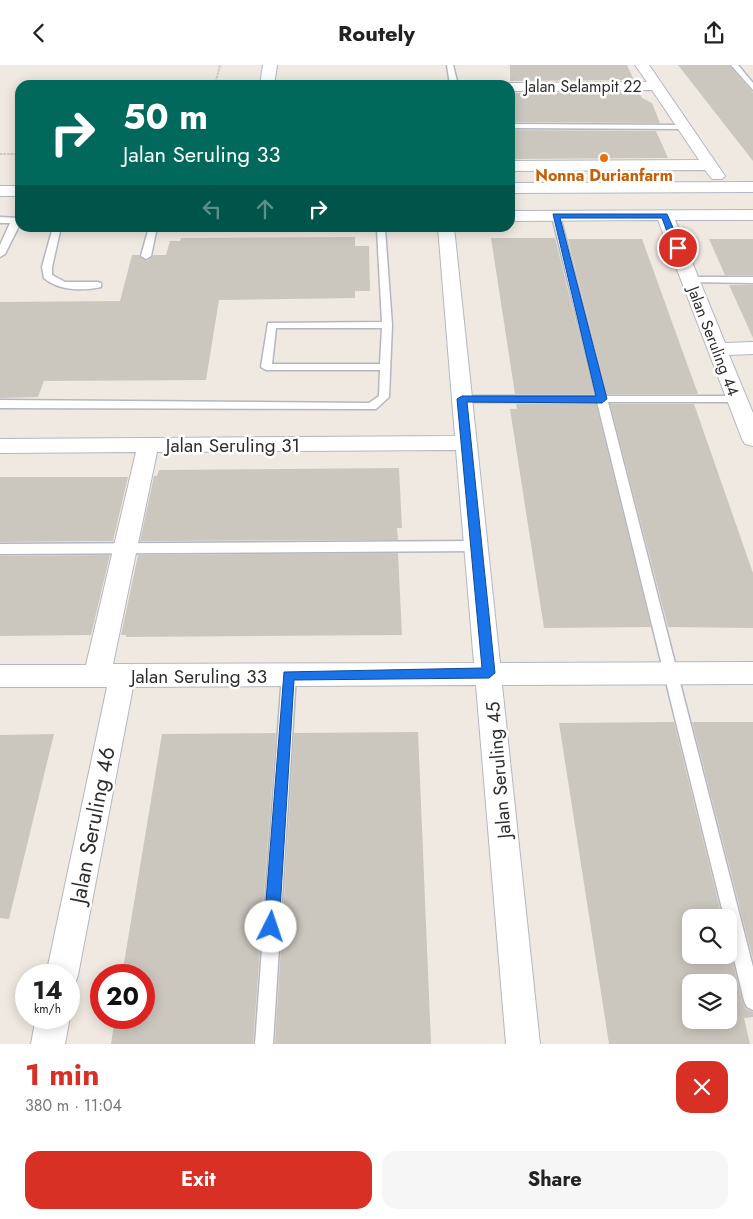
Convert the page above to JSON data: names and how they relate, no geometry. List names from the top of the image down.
{
  "streets": {
    "street": [
      "Jalan Selampit 22",
      "Jalan Seruling 44",
      "Jalan Seruling 31",
      "Jalan Seruling 33",
      "Jalan Seruling 45",
      "Jalan Seruling 46"
    ]
  },
  "crossings": [
    ["Jalan Seruling 31", "Jalan Seruling 45"],
    ["Jalan Seruling 31", "Jalan Seruling 46"],
    ["Jalan Seruling 33", "Jalan Seruling 45"],
    ["Jalan Seruling 33", "Jalan Seruling 46"]
  ],
  "places": ["Nonna Durianfarm"],
  "page": {
    "header": "Routely",
    "turn": ["50 m", "Jalan Seruling 33"],
    "speed": "14 km/h",
    "limit": "20",
    "heading": ["1 min", "380 m · 11:04"],
    "buttons": ["Exit", "Share"]
  }
}
